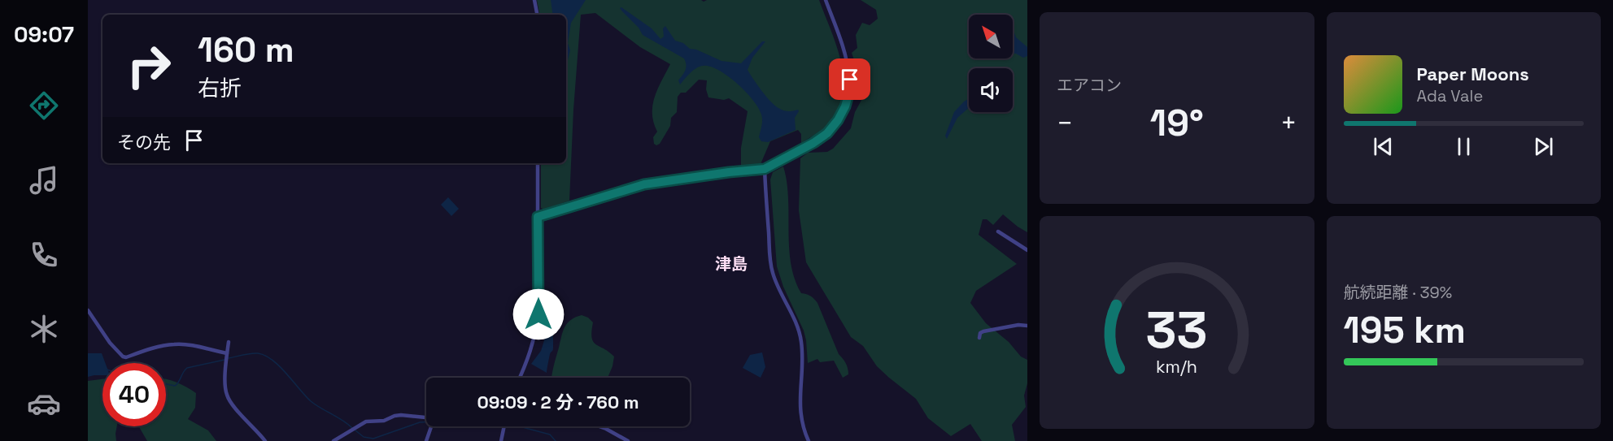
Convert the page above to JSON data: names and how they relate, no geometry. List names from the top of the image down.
{
  "districts": ["津島"],
  "north": "top left",
  "page": {
    "tabs": "09:07",
    "tile": [
      "エアコン",
      ["航続距離 · 39%", "195 km"]
    ],
    "turn": ["160 m", "右折"],
    "song": ["Paper Moons", "Ada Vale"],
    "heat": ["−", "19°", "+"],
    "then": "その先",
    "limit": "40",
    "trip": "09:09 · 2 分 · 760 m",
    "gauge": ["33", "km/h"]
  }
}
